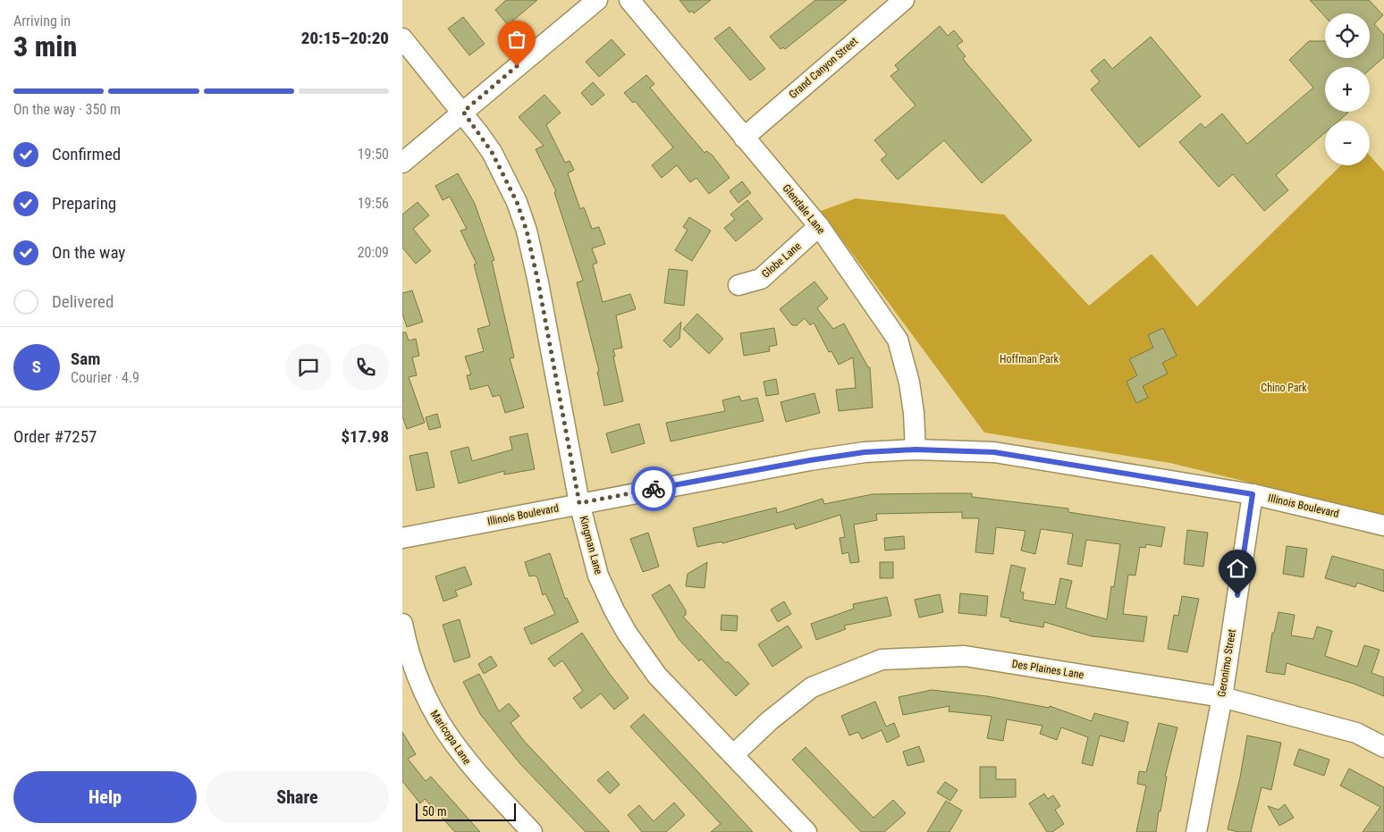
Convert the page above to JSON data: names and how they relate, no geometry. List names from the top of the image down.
{
  "streets": {
    "street": [
      "Grand Canyon Street",
      "Glendale Lane",
      "Globe Lane",
      "Illinois Boulevard",
      "Kingman Lane",
      "Geronimo Street",
      "Des Plaines Lane",
      "Maricopa Lane"
    ]
  },
  "crossings": [
    ["Grand Canyon Street", "Glendale Lane"],
    ["Glendale Lane", "Globe Lane"],
    ["Glendale Lane", "Illinois Boulevard"],
    ["Illinois Boulevard", "Kingman Lane"],
    ["Illinois Boulevard", "Geronimo Street"],
    ["Kingman Lane", "Des Plaines Lane"],
    ["Geronimo Street", "Des Plaines Lane"]
  ],
  "parks": ["Hoffman Park", "Chino Park"],
  "scale_bar": "50 m",
  "page": {
    "heading": ["3 min", "Arriving in", "20:15–20:20"],
    "panel": [
      "Sam",
      "Courier · 4.9",
      "Order #7257",
      "$17.98"
    ],
    "map_buttons": ["+", "−"],
    "bar": "On the way · 350 m",
    "list": [
      ["Confirmed", "19:50"],
      ["Preparing", "19:56"],
      ["On the way", "20:09"],
      "Delivered"
    ],
    "round": "S",
    "buttons": ["Help", "Share"],
    "scale": "50 m"
  }
}
